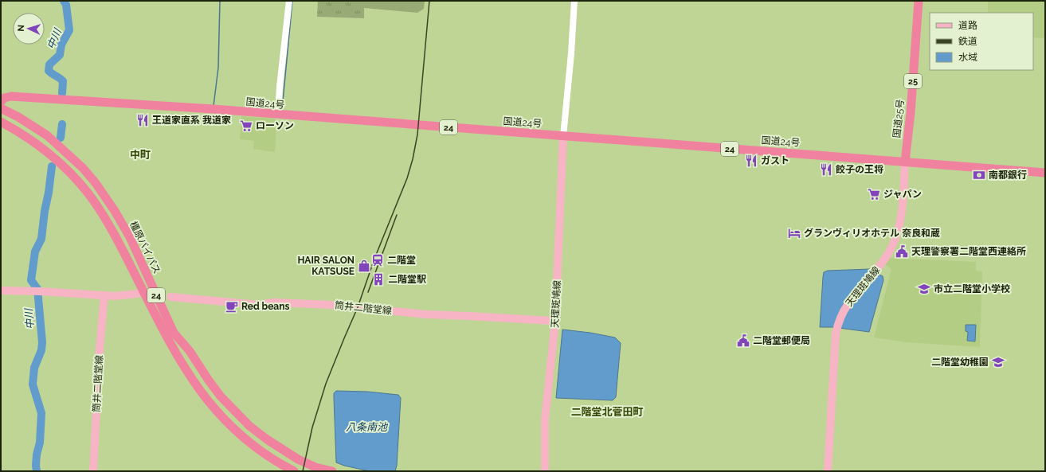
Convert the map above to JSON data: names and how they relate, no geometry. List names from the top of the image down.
{
  "streets": {
    "highway": [
      "25",
      "国道24号",
      "国道25号",
      "24",
      "橿原バイパス"
    ],
    "main road": ["天理斑鳩線", "筒井二階堂線"]
  },
  "crossings": [
    ["国道24号", "国道25号"],
    ["国道24号", "24"],
    ["国道24号", "天理斑鳩線"],
    ["国道25号", "天理斑鳩線"],
    ["24", "橿原バイパス"],
    ["天理斑鳩線", "筒井二階堂線"]
  ],
  "districts": ["中町", "二階堂北菅田町"],
  "water": ["中川", "八条南池"],
  "places": {
    "restaurant": ["王道家直系 我道家", "ガスト", "餃子の王将"],
    "supermarket": ["ローソン", "ジャパン"],
    "bank": ["南都銀行"],
    "hotel": ["グランヴィリオホテル 奈良和蔵"],
    "public building": ["天理警察署二階堂西連絡所", "二階堂郵便局"],
    "station": ["二階堂"],
    "shop": ["HAIR SALON KATSUSE"],
    "building": ["二階堂駅"],
    "school or university": ["市立二階堂小学校", "二階堂幼稚園"],
    "cafe": ["Red beans"]
  },
  "legend": ["道路", "鉄道", "水域"],
  "north": "left"
}
